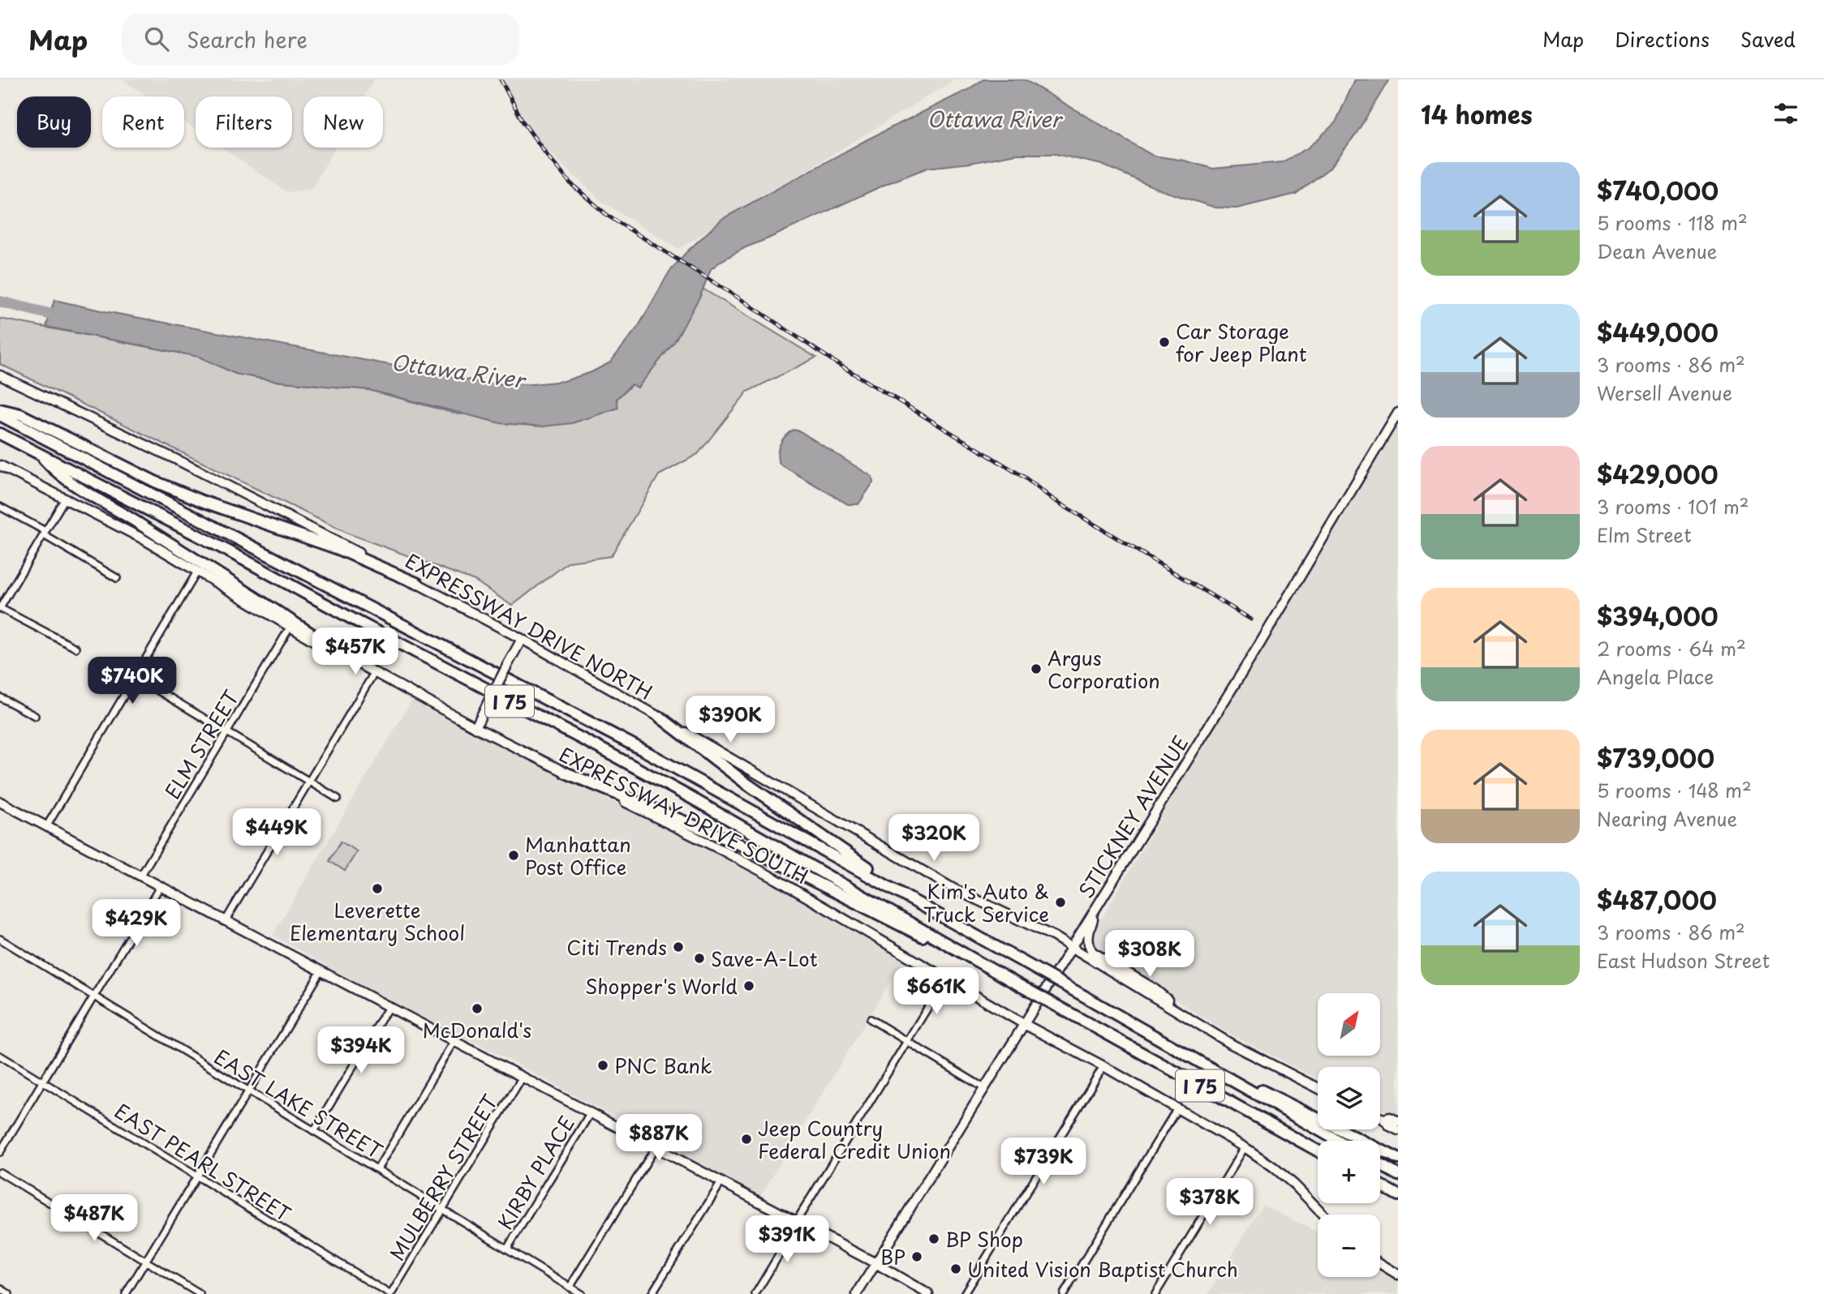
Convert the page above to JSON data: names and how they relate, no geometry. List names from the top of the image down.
{
  "streets": {
    "highway": ["I 75"],
    "main road": ["EXPRESSWAY DRIVE NORTH", "EXPRESSWAY DRIVE SOUTH", "STICKNEY AVENUE"],
    "street": [
      "ELM STREET",
      "EAST LAKE STREET",
      "EAST PEARL STREET",
      "KIRBY PLACE",
      "MULBERRY STREET"
    ]
  },
  "crossings": [
    ["EXPRESSWAY DRIVE NORTH", "STICKNEY AVENUE"],
    ["ELM STREET", "EXPRESSWAY DRIVE SOUTH"],
    ["EXPRESSWAY DRIVE SOUTH", "STICKNEY AVENUE"],
    ["EAST LAKE STREET", "KIRBY PLACE"],
    ["EAST LAKE STREET", "MULBERRY STREET"],
    ["EAST PEARL STREET", "MULBERRY STREET"]
  ],
  "water": ["Ottawa River"],
  "places": [
    "Car Storage for Jeep Plant",
    "Argus Corporation",
    "Manhattan Post Office",
    "Leverette Elementary School",
    "Kim's Auto & Truck Service",
    "Citi Trends",
    "Save-A-Lot",
    "Shopper's World",
    "McDonald's",
    "PNC Bank",
    "Jeep Country Federal Credit Union",
    "BP Shop",
    "BP",
    "United Vision Baptist Church"
  ],
  "north": "top right",
  "page": {
    "header": "Map",
    "search": "Search here",
    "nav": ["Map", "Directions", "Saved"],
    "heading": "14 homes",
    "chip": [
      "Buy",
      "Rent",
      "Filters",
      "New"
    ],
    "list": [
      {
        "name": "$740,000",
        "note": "5 rooms · 118 m² · Dean Avenue"
      },
      {
        "name": "$449,000",
        "note": "3 rooms · 86 m² · Wersell Avenue"
      },
      {
        "name": "$429,000",
        "note": "3 rooms · 101 m² · Elm Street"
      },
      {
        "name": "$394,000",
        "note": "2 rooms · 64 m² · Angela Place"
      },
      {
        "name": "$739,000",
        "note": "5 rooms · 148 m² · Nearing Avenue"
      },
      {
        "name": "$487,000",
        "note": "3 rooms · 86 m² · East Hudson Street"
      }
    ],
    "price": [
      "$457K",
      "$740K",
      "$390K",
      "$449K",
      "$320K",
      "$429K",
      "$308K",
      "$661K",
      "$394K",
      "$887K",
      "$739K",
      "$378K",
      "$487K",
      "$391K"
    ],
    "map_buttons": ["+", "−"]
  }
}
